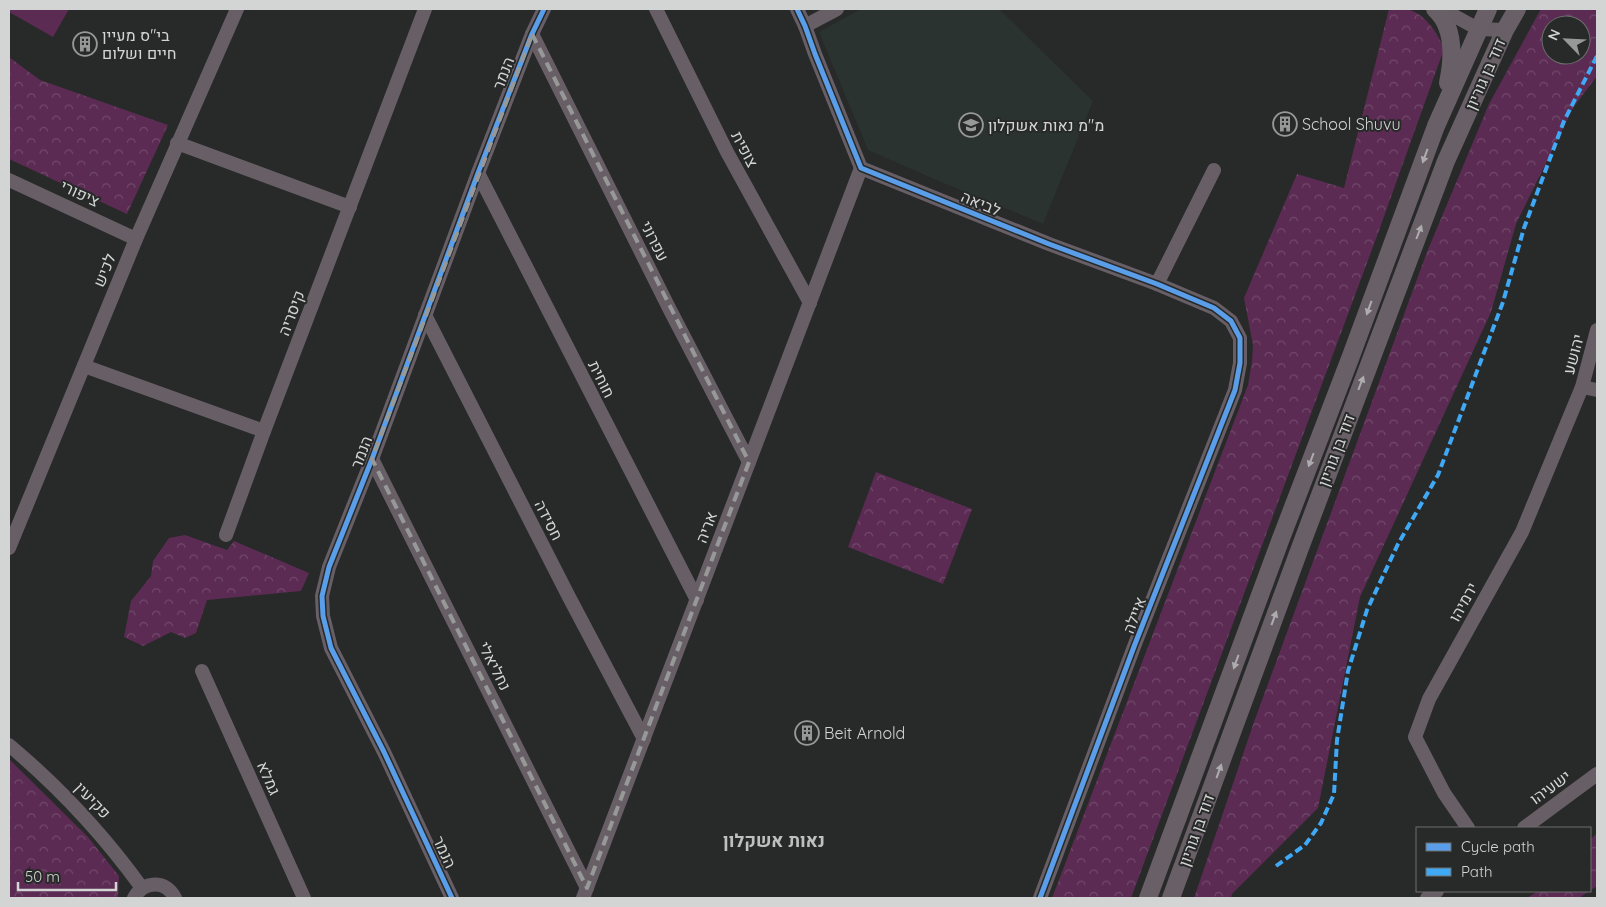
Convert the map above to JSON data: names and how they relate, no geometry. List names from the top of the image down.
{
  "streets": {
    "main road": ["דוד בן גוריון"],
    "street": [
      "הנמר",
      "צופית",
      "ציפורי",
      "לביאה",
      "עפרוני",
      "לכיש",
      "קיסריה",
      "יהושע",
      "חוחית",
      "חסידה",
      "אריה",
      "ירמיהו",
      "איילה",
      "נחליאלי",
      "גמלא",
      "ישעיהו",
      "פקיעין"
    ]
  },
  "crossings": [
    ["הנמר", "עפרוני"],
    ["הנמר", "חוחית"],
    ["הנמר", "חסידה"],
    ["הנמר", "נחליאלי"],
    ["צופית", "אריה"],
    ["ציפורי", "לכיש"],
    ["לביאה", "אריה"],
    ["לביאה", "איילה"],
    ["עפרוני", "אריה"],
    ["יהושע", "ירמיהו"],
    ["חוחית", "אריה"],
    ["חסידה", "אריה"],
    ["אריה", "נחליאלי"]
  ],
  "districts": ["נאות אשקלון"],
  "places": {
    "building": ["בי\"ס מעיין חיים ושלום", "School Shuvu", "Beit Arnold"],
    "school or university": ["מ\"מ נאות אשקלון"]
  },
  "legend": ["Cycle path", "Path"],
  "scale_bar": "50 m",
  "north": "top left"
}
